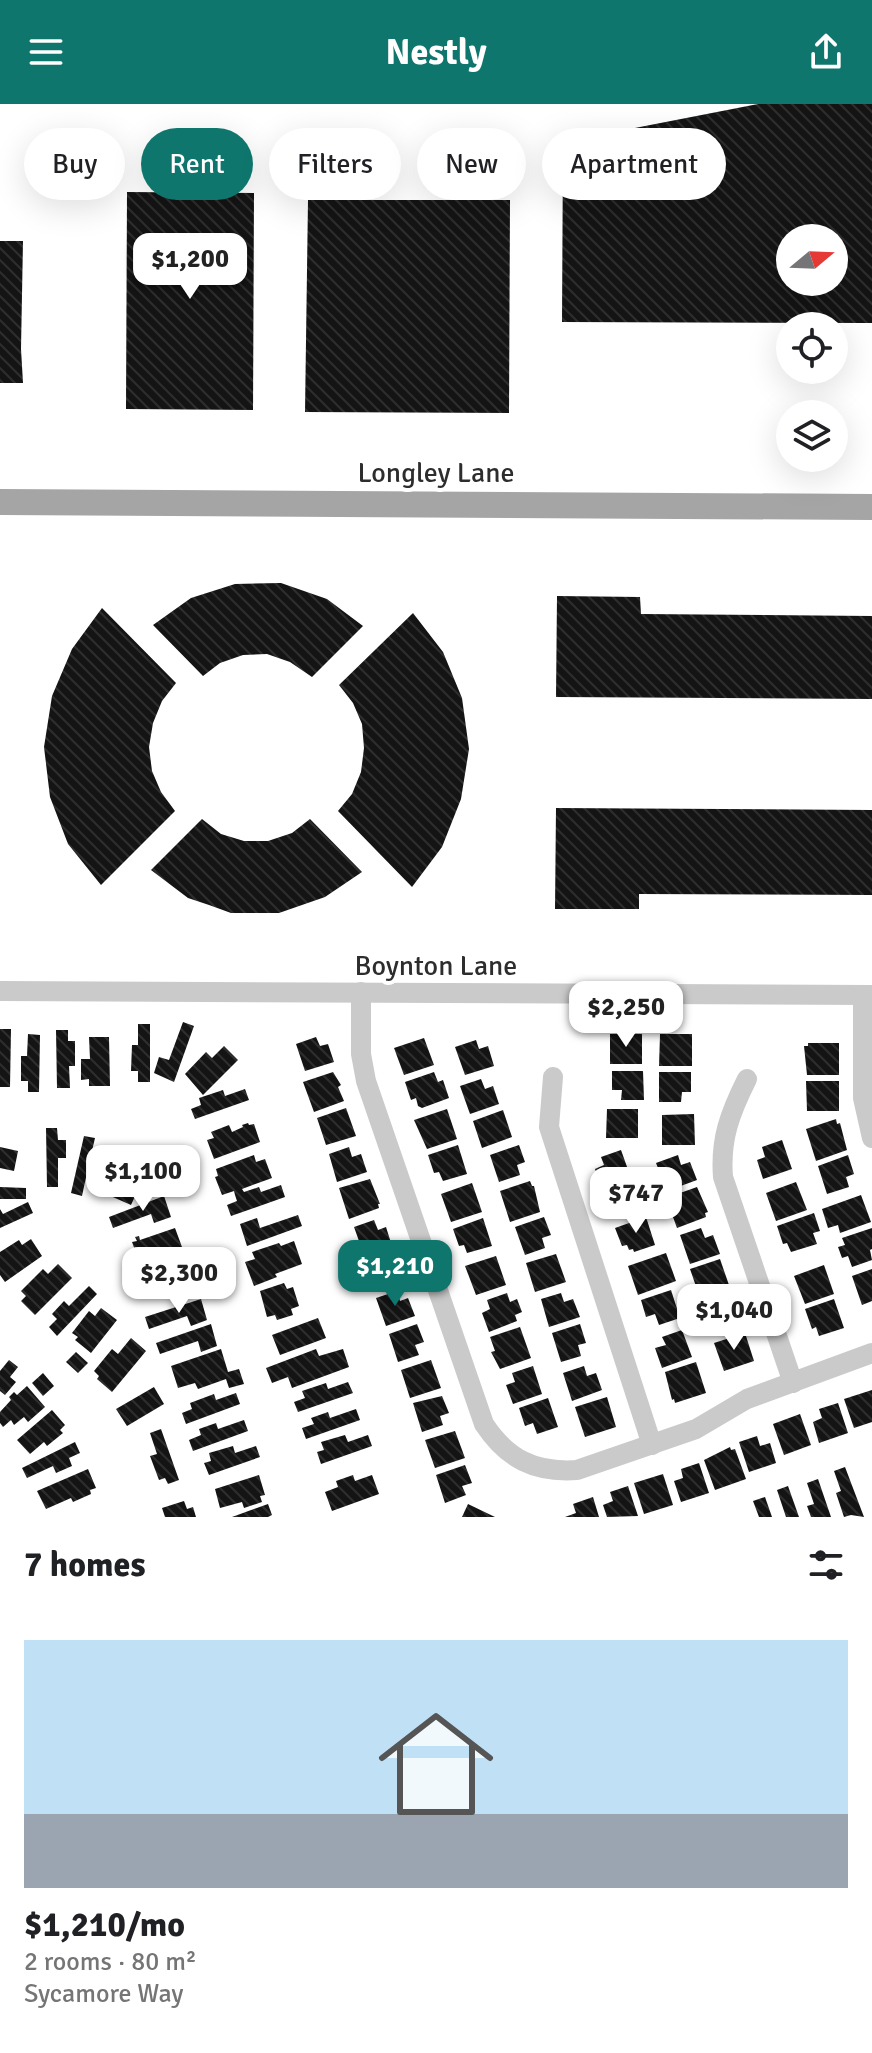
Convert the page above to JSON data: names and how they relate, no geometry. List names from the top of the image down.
{
  "streets": {
    "main road": ["Longley Lane"],
    "street": ["Boynton Lane"]
  },
  "north": "right",
  "page": {
    "header": "Nestly",
    "chip": [
      "Buy",
      "Rent",
      "Filters",
      "New",
      "Apartment"
    ],
    "price": [
      "$1,200",
      "$2,250",
      "$1,100",
      "$747",
      "$1,210",
      "$2,300",
      "$1,040"
    ],
    "heading": "7 homes",
    "list": [
      {
        "name": "$1,210/mo",
        "note": "2 rooms · 80 m² · Sycamore Way"
      }
    ]
  }
}
